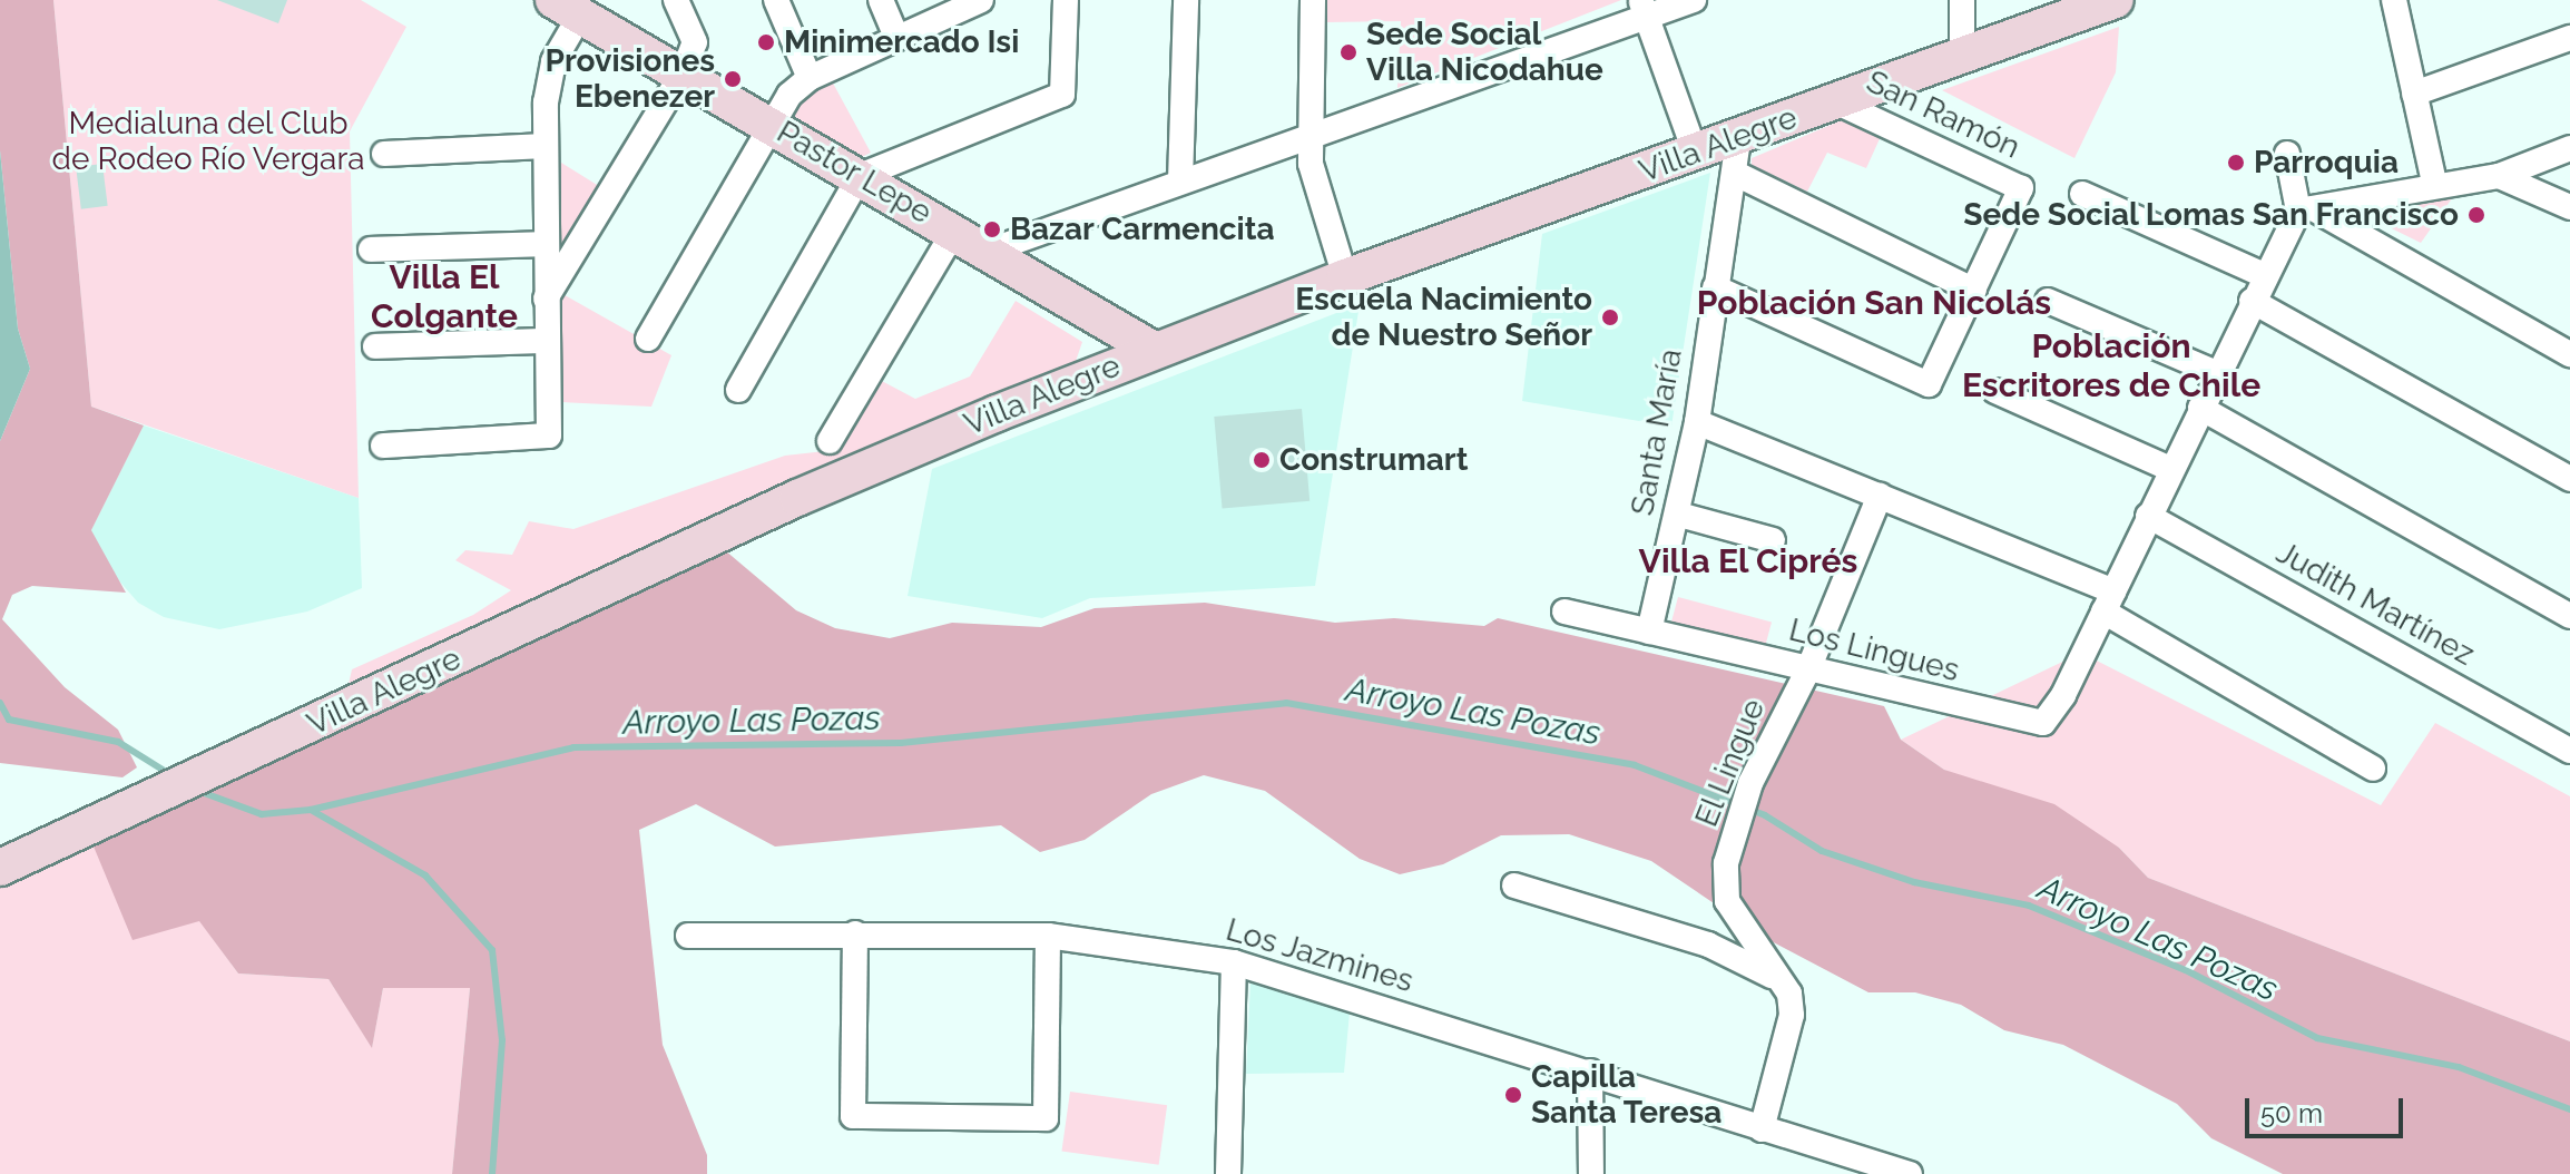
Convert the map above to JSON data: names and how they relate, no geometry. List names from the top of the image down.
{
  "streets": {
    "main road": ["Villa Alegre", "Pastor Lepe"],
    "street": [
      "San Ramón",
      "Santa María",
      "Judith Martínez",
      "Los Lingues",
      "El Lingue",
      "Los Jazmines"
    ]
  },
  "crossings": [
    ["San Ramón", "Villa Alegre"],
    ["Villa Alegre", "Pastor Lepe"],
    ["Villa Alegre", "Santa María"],
    ["Santa María", "Los Lingues"],
    ["Los Lingues", "El Lingue"],
    ["El Lingue", "Los Jazmines"]
  ],
  "districts": [
    "Villa El Colgante",
    "Población San Nicolás",
    "Población Escritores de Chile",
    "Villa El Ciprés"
  ],
  "water": ["Arroyo Las Pozas"],
  "parks": ["Medialuna del Club de Rodeo Río Vergara"],
  "places": [
    "Minimercado Isi",
    "Sede Social Villa Nicodahue",
    "Provisiones Ebenezer",
    "Parroquia",
    "Sede Social Lomas San Francisco",
    "Bazar Carmencita",
    "Escuela Nacimiento de Nuestro Señor",
    "Construmart",
    "Capilla Santa Teresa"
  ],
  "scale_bar": "50 m"
}
